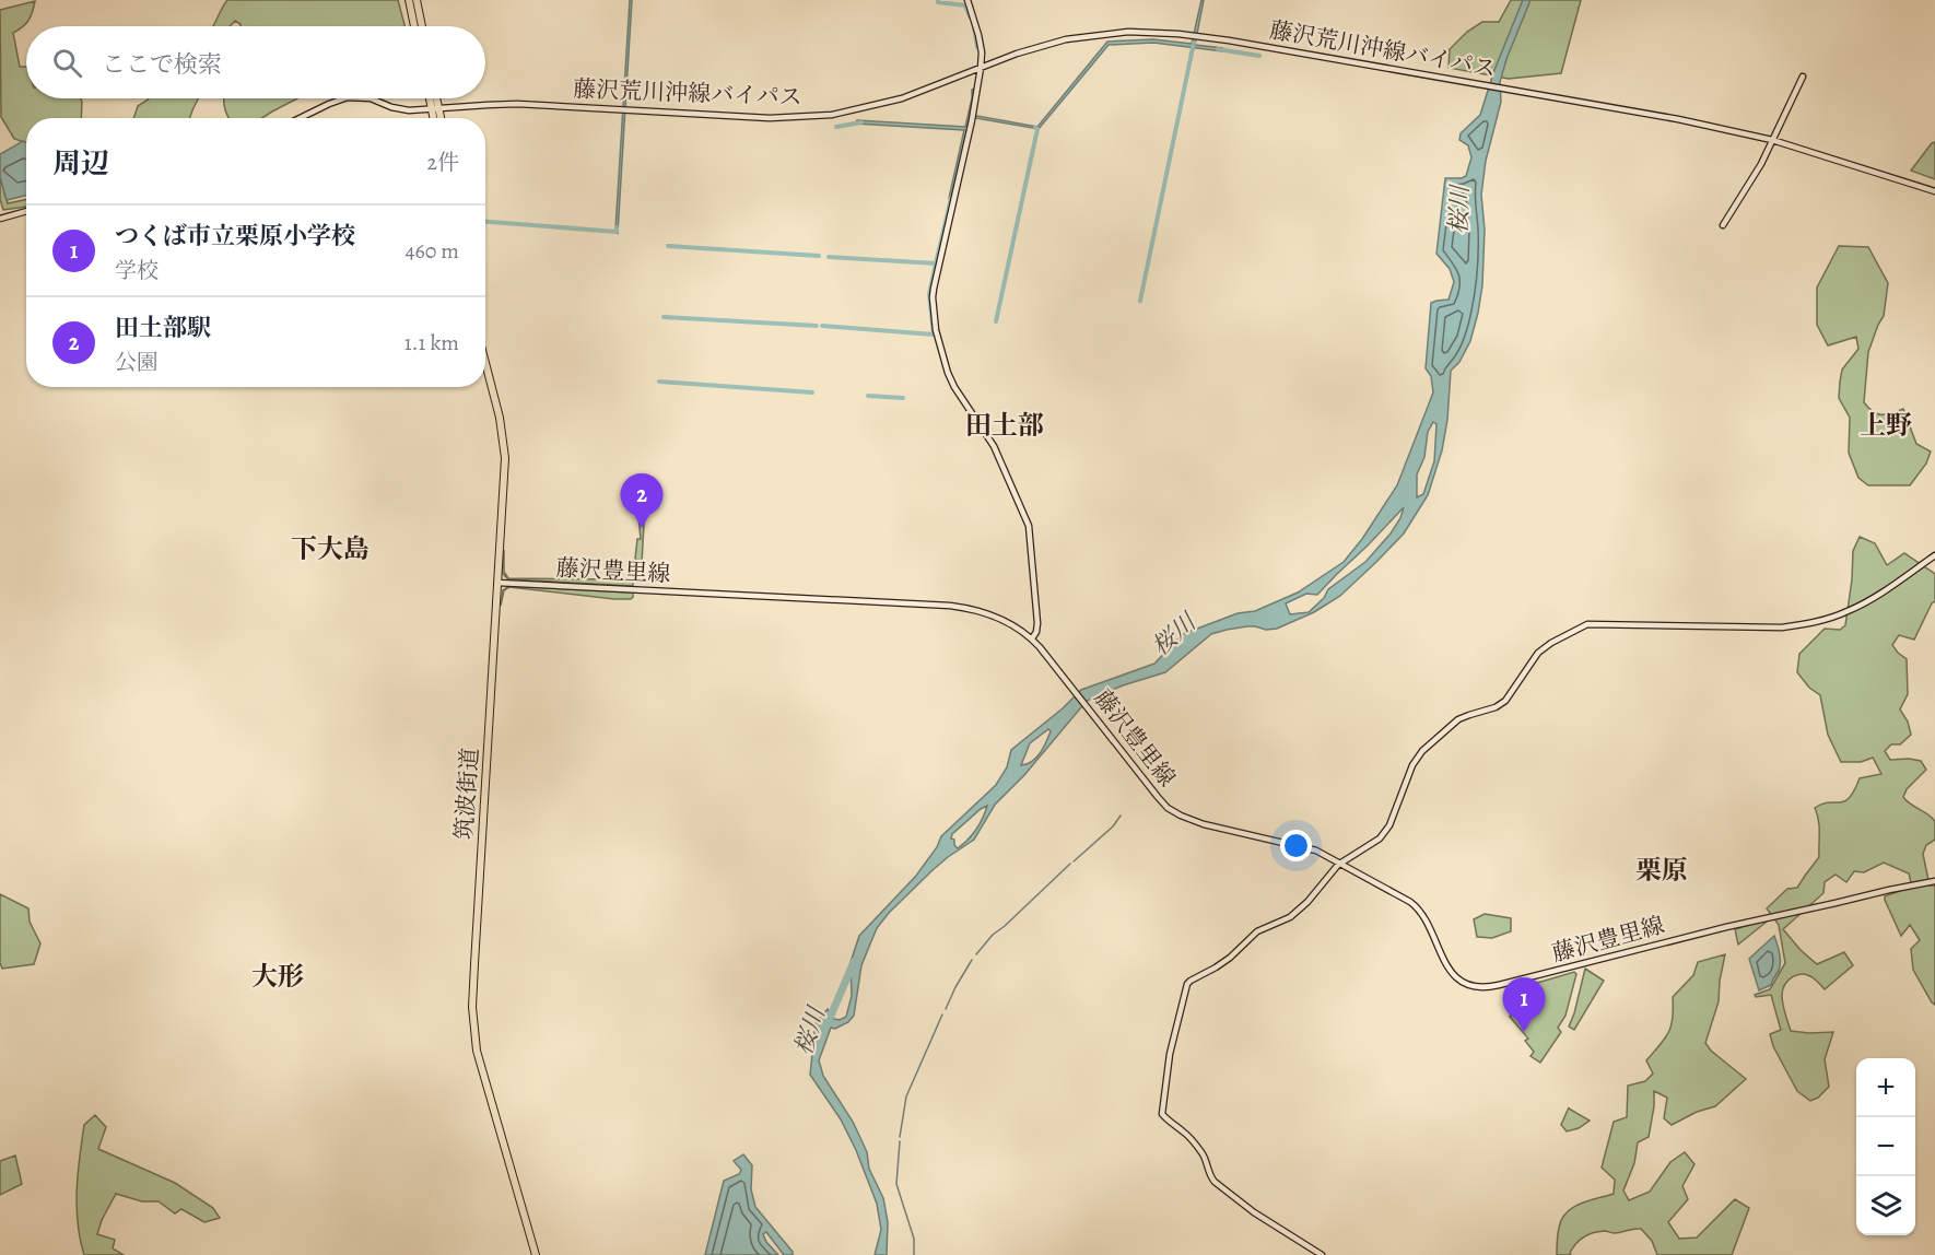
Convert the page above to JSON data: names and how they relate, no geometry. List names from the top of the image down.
{
  "streets": {
    "highway": ["筑波街道"],
    "main road": ["藤沢荒川沖線バイパス", "藤沢豊里線"]
  },
  "crossings": [
    ["藤沢豊里線", "筑波街道"]
  ],
  "districts": [
    "田土部",
    "上野",
    "下大島",
    "栗原",
    "大形"
  ],
  "water": ["桜川"],
  "page": {
    "search": "ここで検索",
    "heading": ["周辺", "2件"],
    "list": [
      {
        "mark": "1",
        "name": "つくば市立栗原小学校",
        "note": "学校",
        "value": "460 m"
      },
      {
        "mark": "2",
        "name": "田土部駅",
        "note": "公園",
        "value": "1.1 km"
      }
    ],
    "pins": ["2", "1"],
    "map_buttons": ["+", "−"]
  }
}
